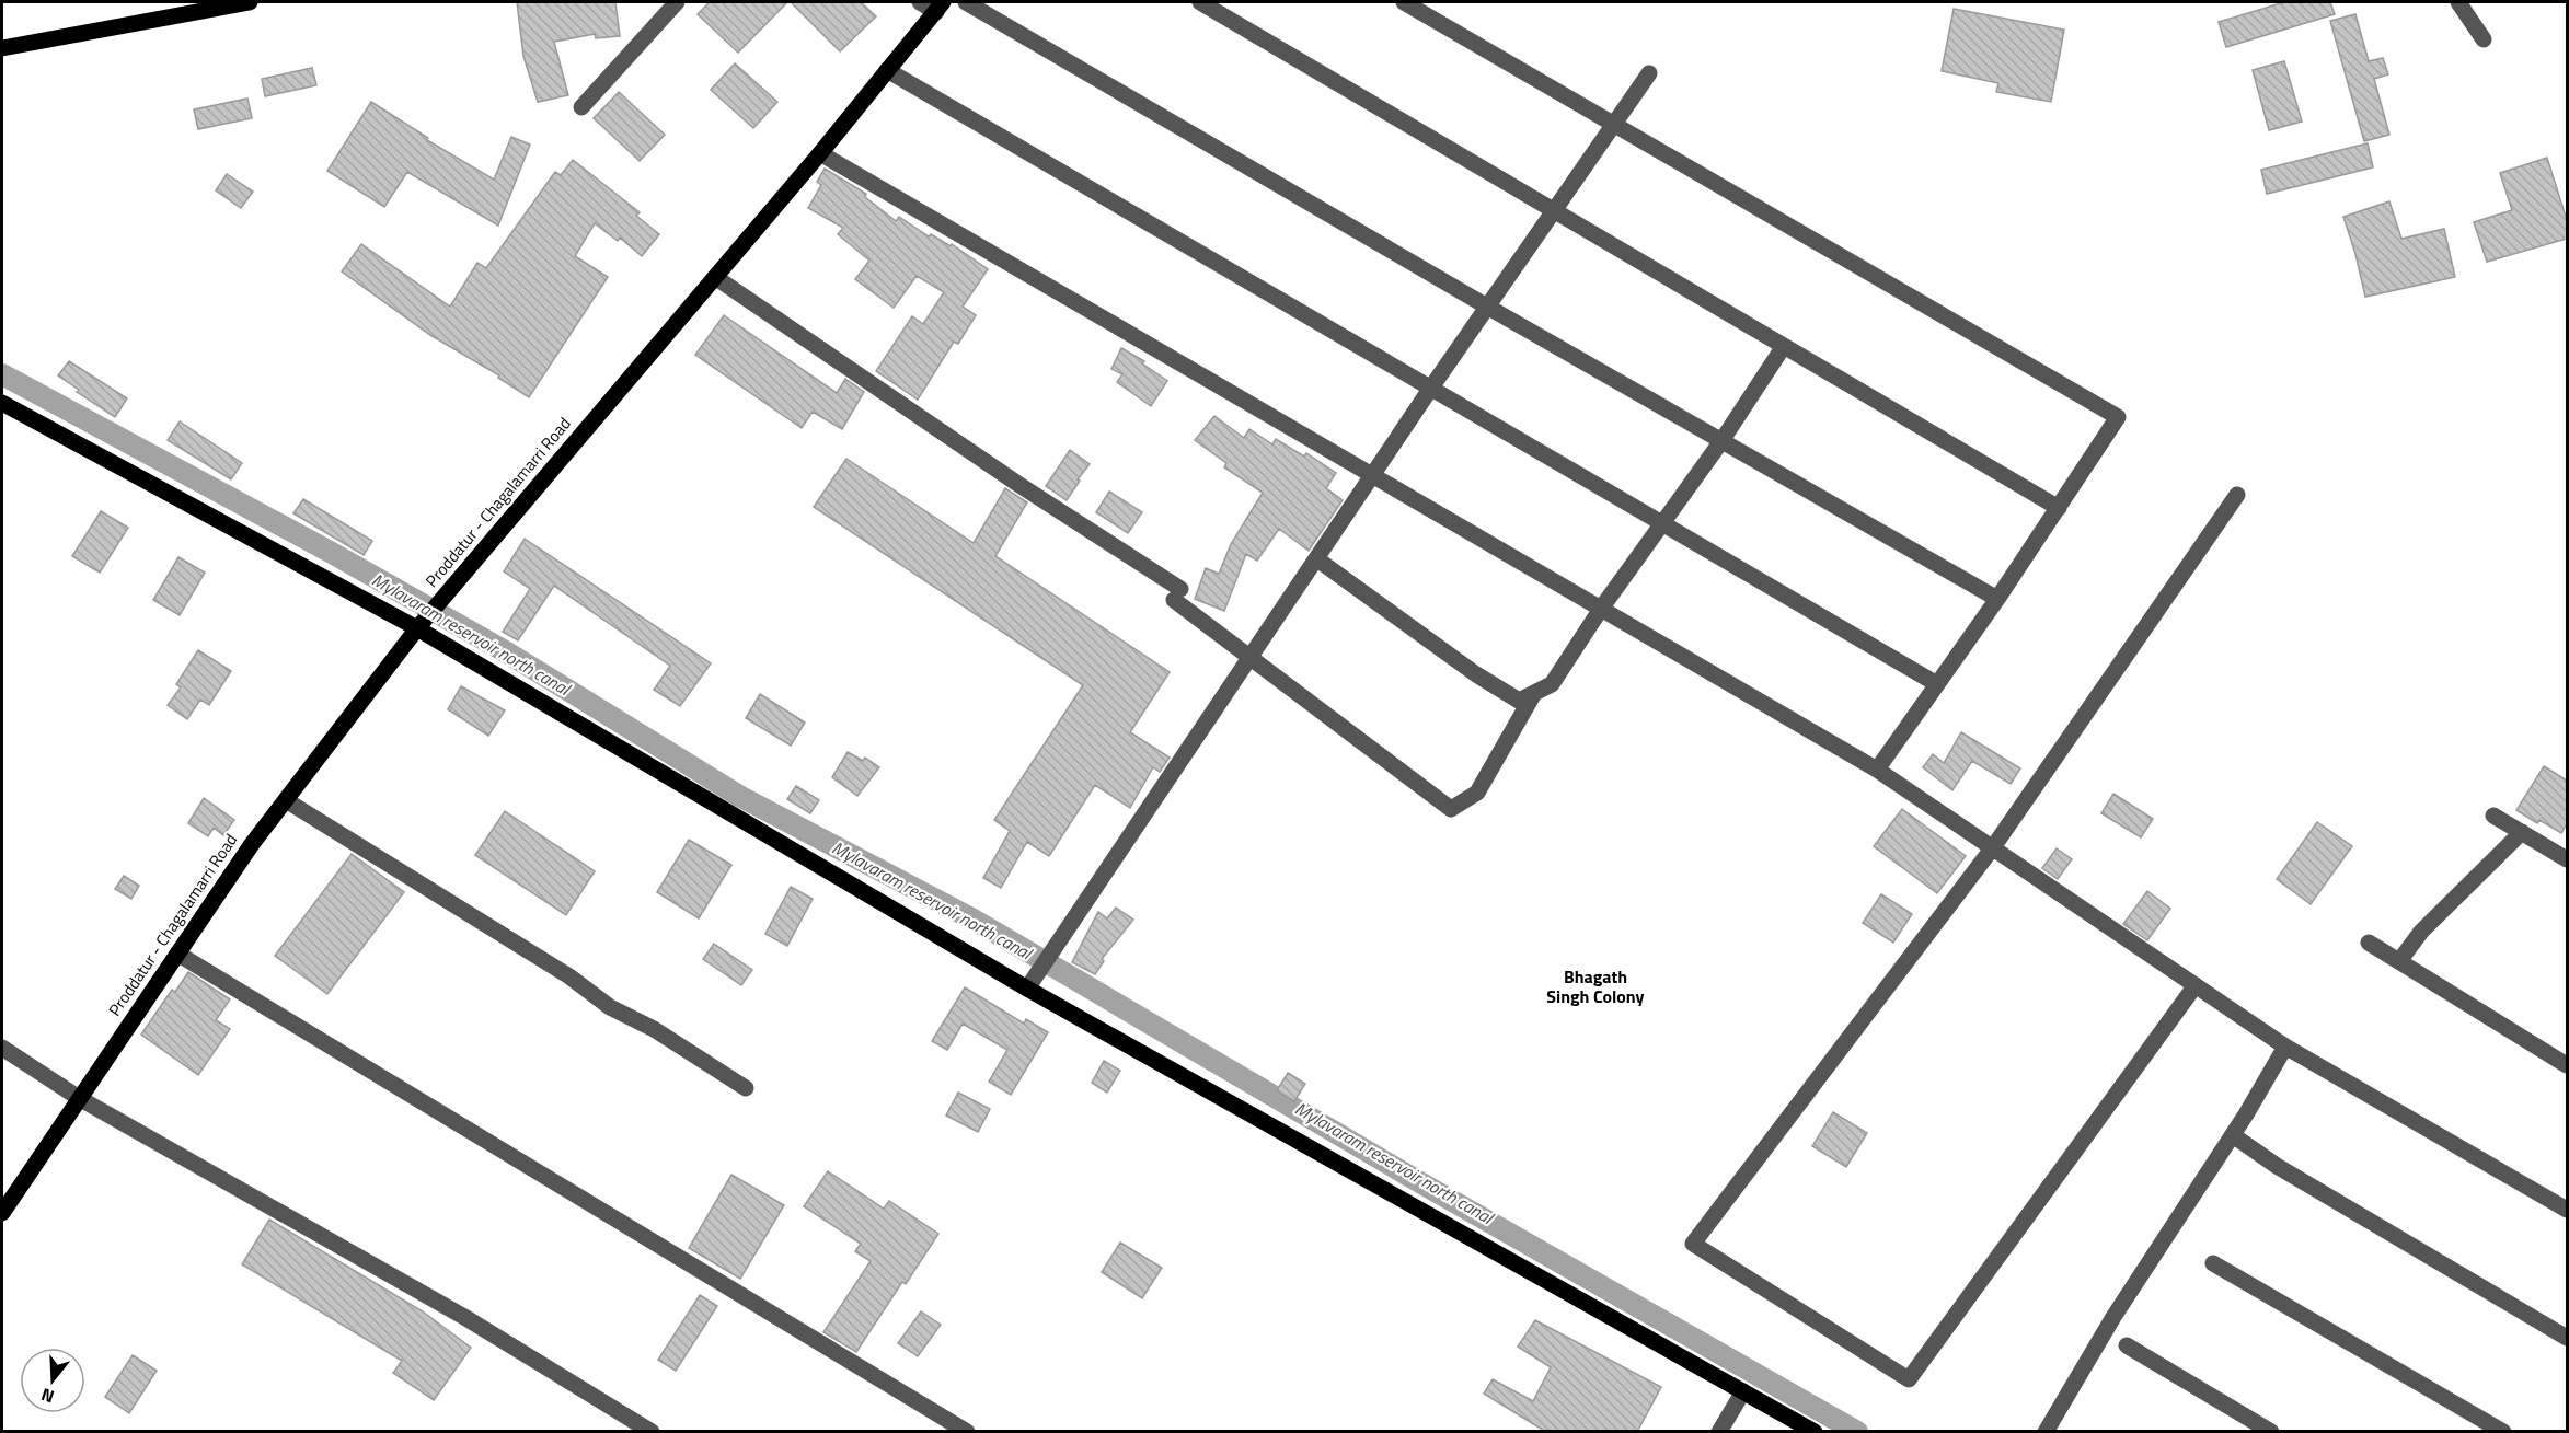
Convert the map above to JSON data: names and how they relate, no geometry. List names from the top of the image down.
{
  "streets": {
    "main road": ["Proddatur - Chagalamarri Road"]
  },
  "districts": ["Bhagath Singh Colony"],
  "water": ["Mylavaram reservoir north canal"],
  "north": "bottom"
}
